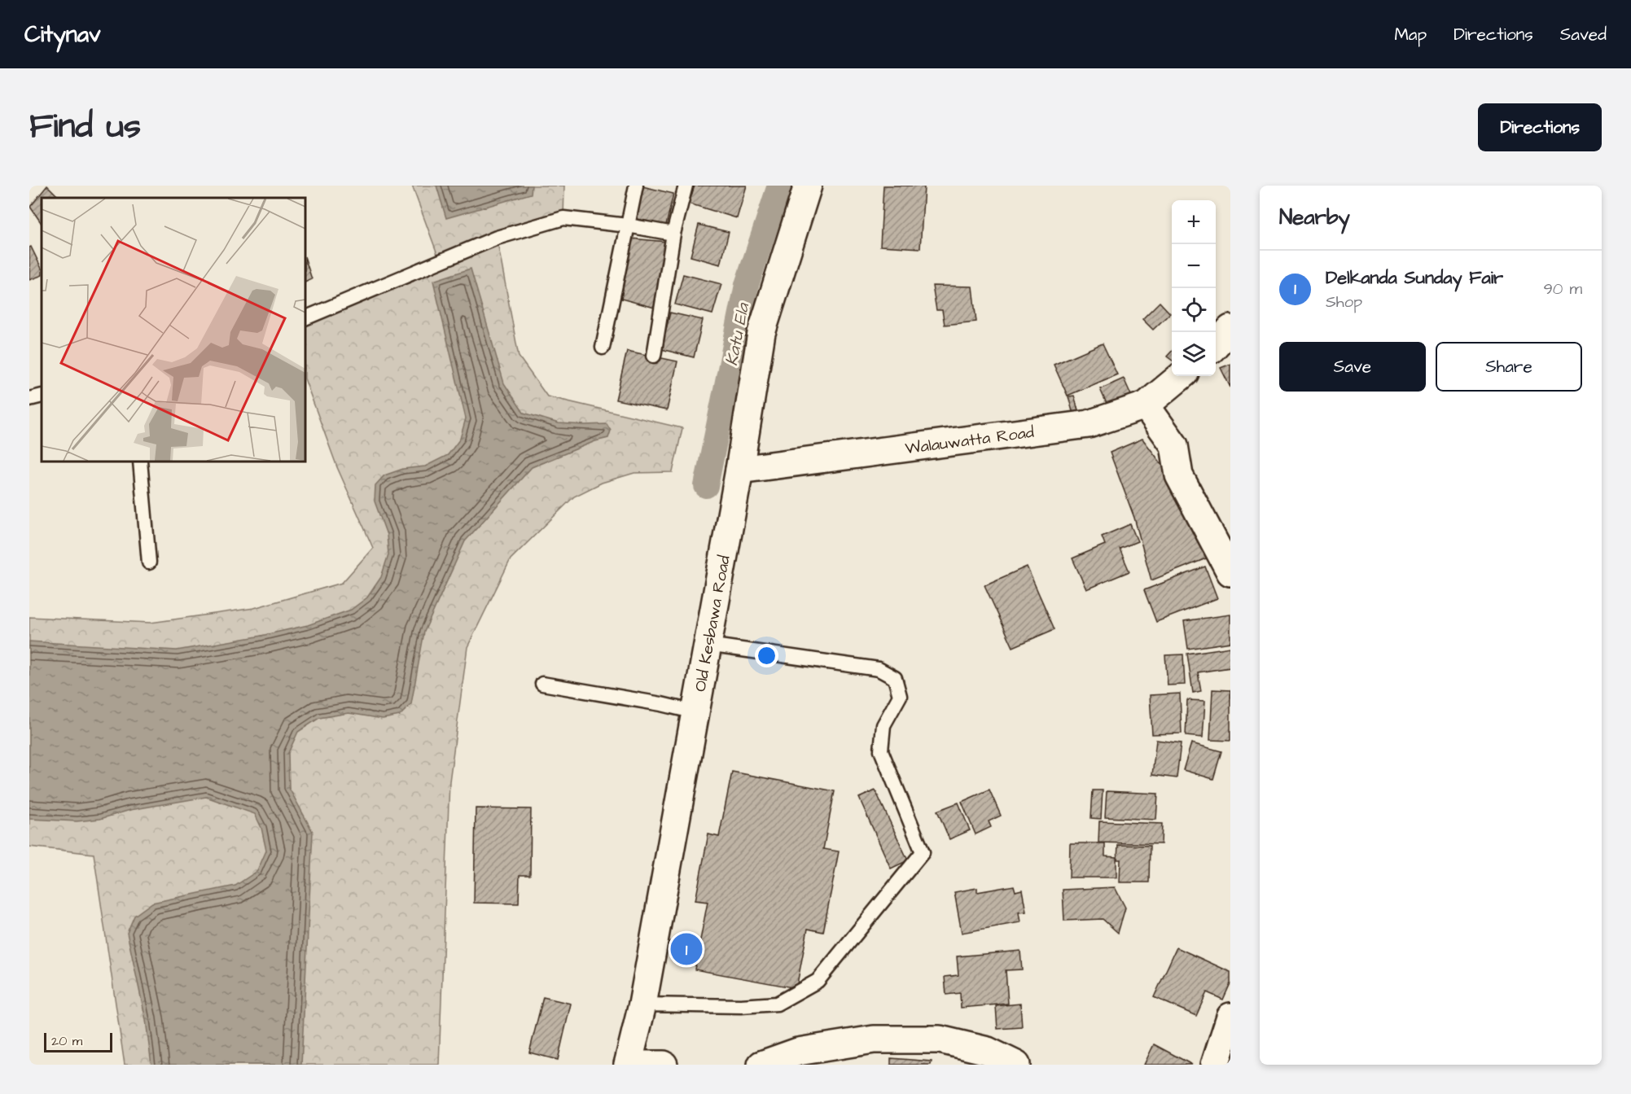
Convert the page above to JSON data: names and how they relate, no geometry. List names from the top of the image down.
{
  "streets": {
    "street": ["Walauwatta Road", "Old Kesbawa Road"]
  },
  "crossings": [
    ["Walauwatta Road", "Old Kesbawa Road"]
  ],
  "water": ["Katu Ela"],
  "scale_bar": "20 m",
  "page": {
    "header": "Citynav",
    "nav": ["Map", "Directions", "Saved"],
    "title": "Find us",
    "buttons": [
      "Directions",
      ["Save", "Share"]
    ],
    "heading": "Nearby",
    "map_buttons": ["+", "−"],
    "list": [
      {
        "mark": "1",
        "name": "Delkanda Sunday Fair",
        "note": "Shop",
        "value": "90 m"
      }
    ],
    "pins": "1",
    "scale": "20 m"
  }
}
